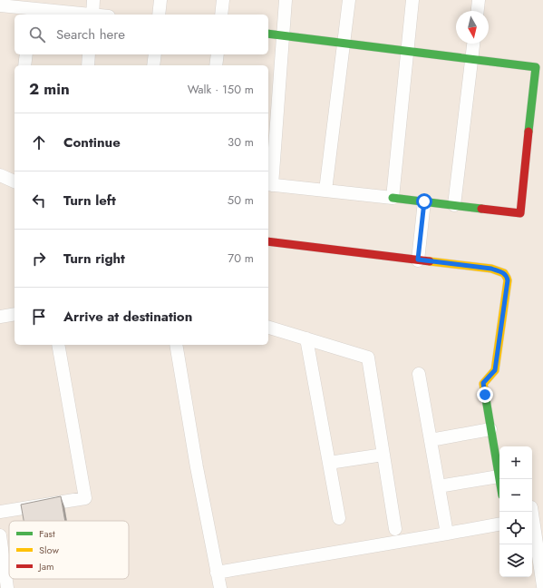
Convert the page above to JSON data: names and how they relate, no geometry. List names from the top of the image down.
{
  "legend": ["Fast", "Slow", "Jam"],
  "north": "bottom",
  "page": {
    "search": "Search here",
    "heading": ["2 min", "Walk · 150 m"],
    "list": [
      ["Continue", "30 m"],
      ["Turn left", "50 m"],
      ["Turn right", "70 m"],
      "Arrive at destination"
    ],
    "map_buttons": ["+", "−"]
  }
}
